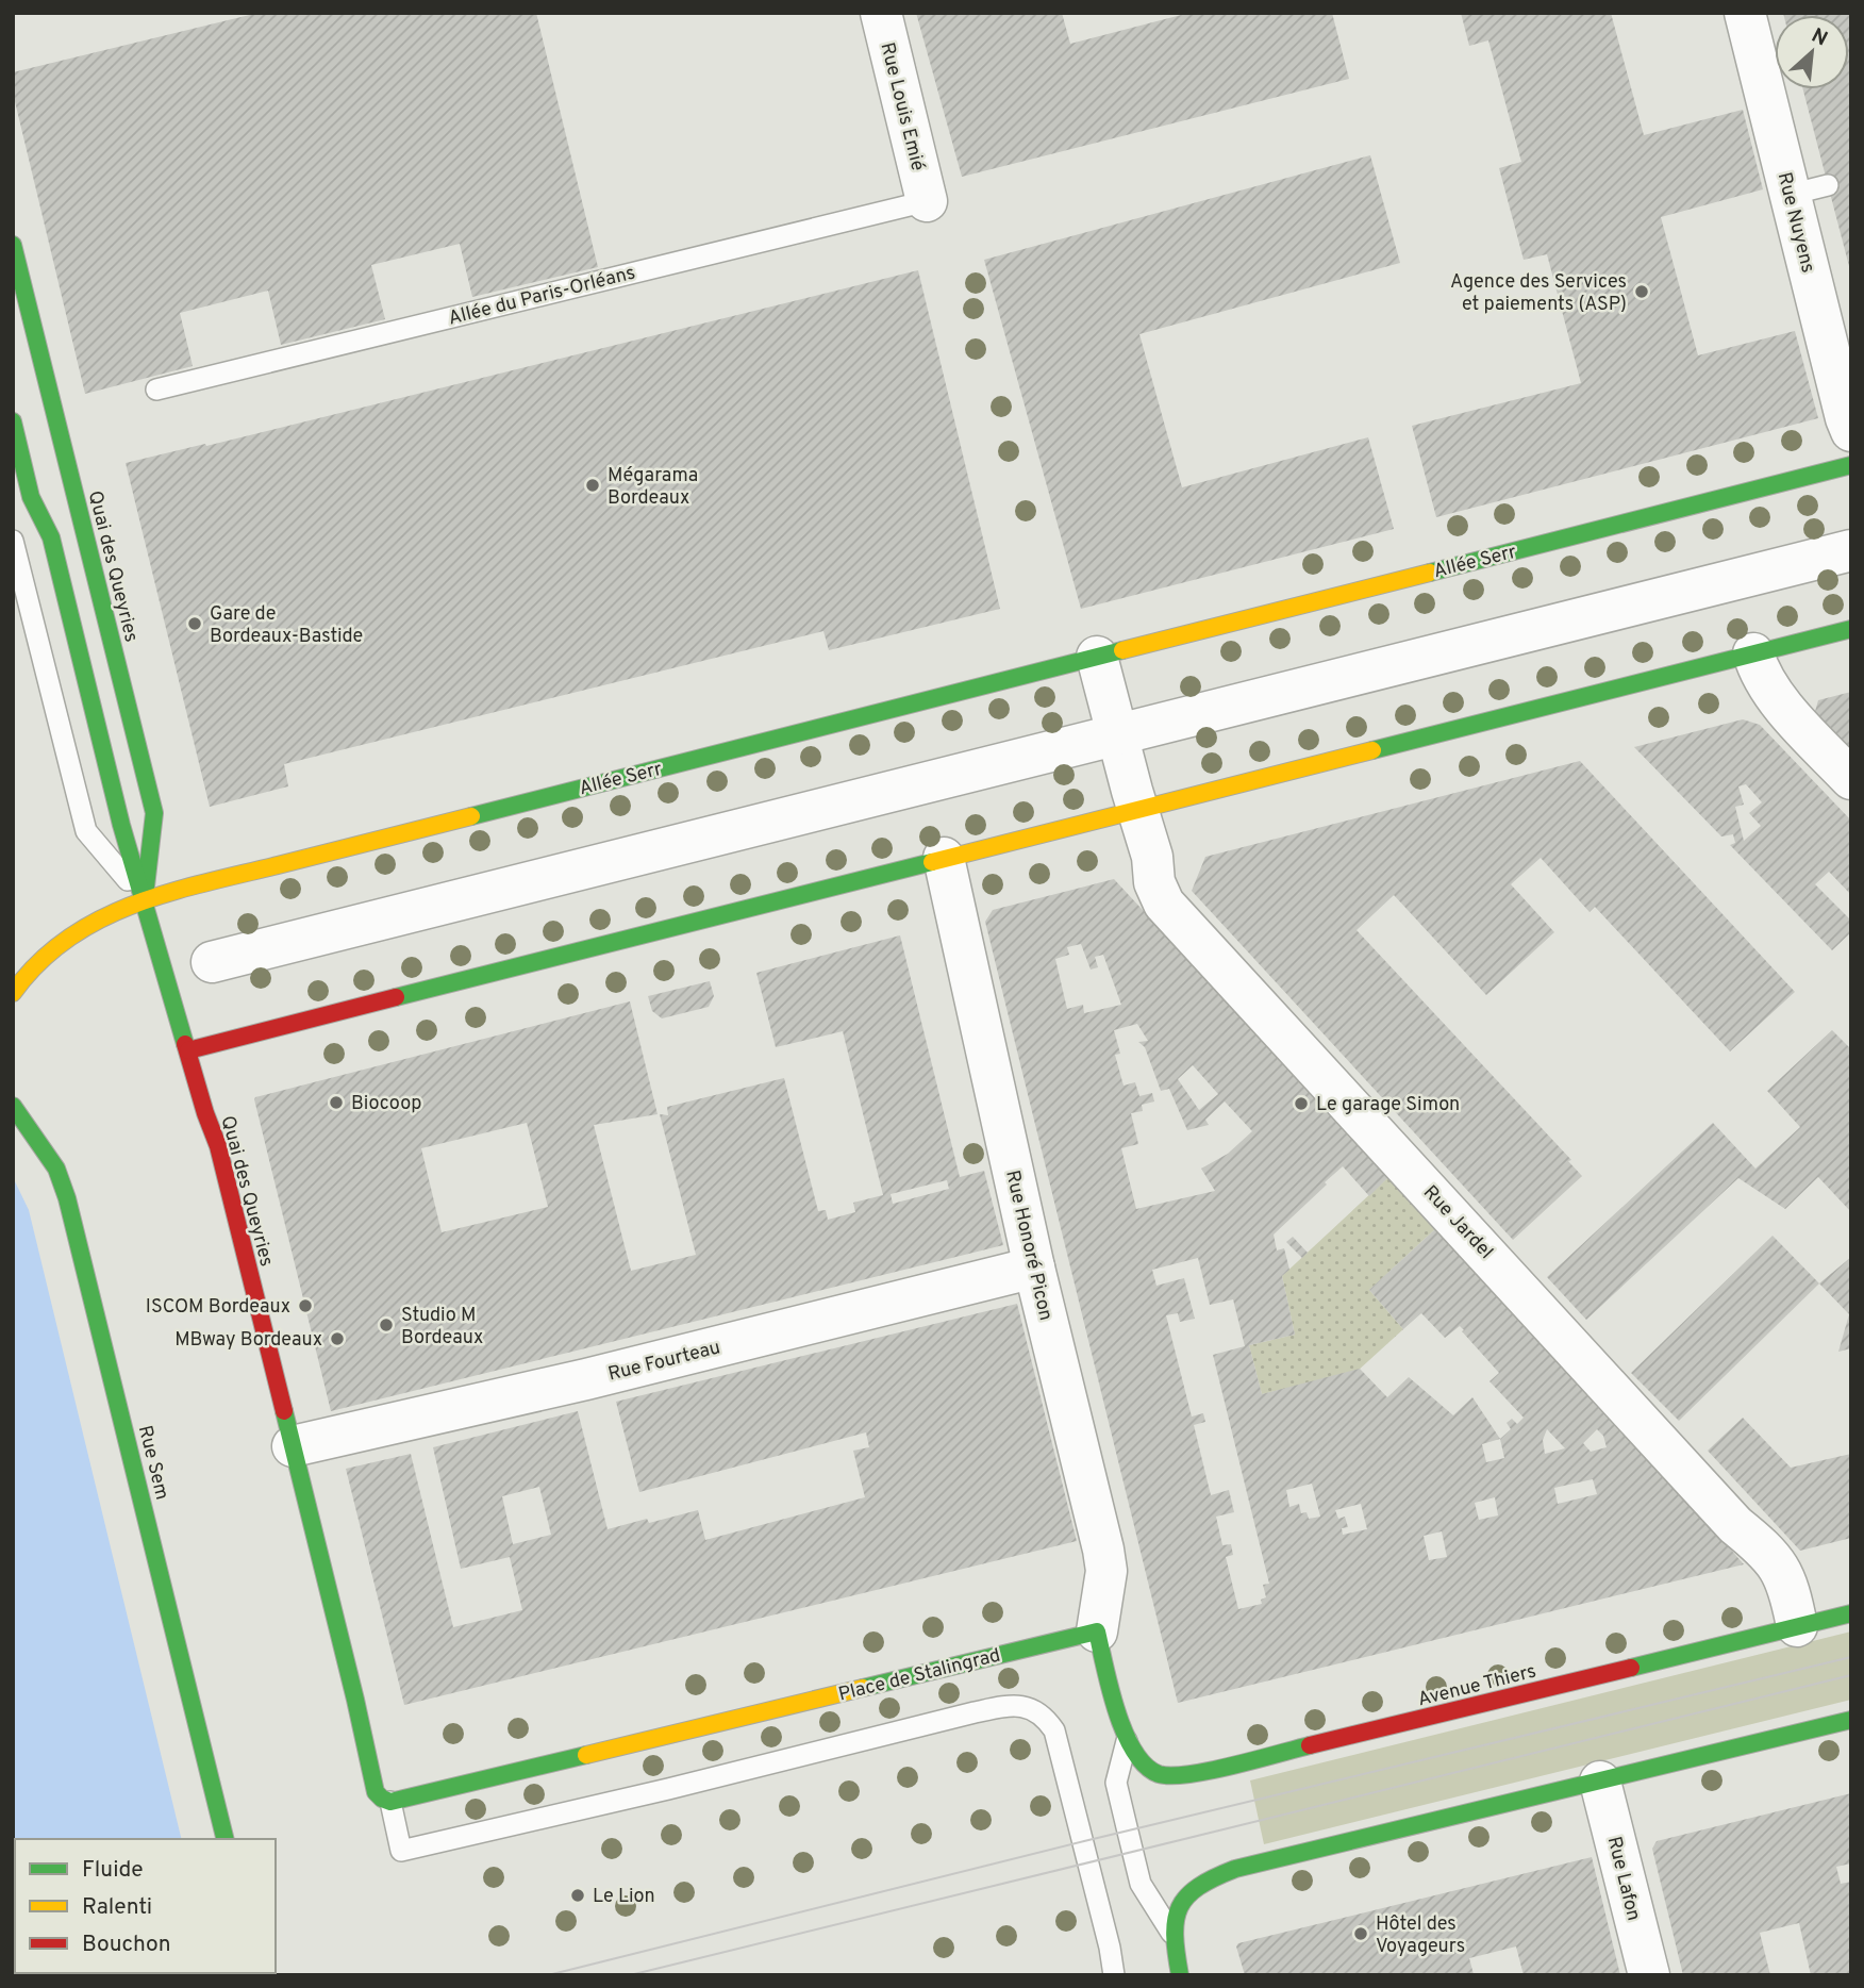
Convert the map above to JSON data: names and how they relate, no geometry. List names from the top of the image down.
{
  "streets": {
    "street": [
      "Rue Louis Emié",
      "Rue Nuyens",
      "Allée Serr",
      "Quai des Queyries",
      "Rue Jardel",
      "Rue Honoré Picon",
      "Rue Fourteau",
      "Rue Sem",
      "Place de Stalingrad",
      "Avenue Thiers",
      "Rue Lafon"
    ],
    "lane": ["Allée du Paris-Orléans"]
  },
  "crossings": [
    ["Rue Louis Emié", "Allée du Paris-Orléans"],
    ["Allée Serr", "Quai des Queyries"],
    ["Quai des Queyries", "Rue Fourteau"],
    ["Quai des Queyries", "Place de Stalingrad"],
    ["Rue Jardel", "Avenue Thiers"],
    ["Rue Honoré Picon", "Rue Fourteau"],
    ["Rue Honoré Picon", "Place de Stalingrad"]
  ],
  "places": [
    "Agence des Services et paiements (ASP)",
    "Mégarama Bordeaux",
    "Gare de Bordeaux-Bastide",
    "Biocoop",
    "Le garage Simon",
    "ISCOM Bordeaux",
    "Studio M Bordeaux",
    "MBway Bordeaux",
    "Le Lion",
    "Hôtel des Voyageurs"
  ],
  "legend": ["Fluide", "Ralenti", "Bouchon"],
  "north": "top right"
}
